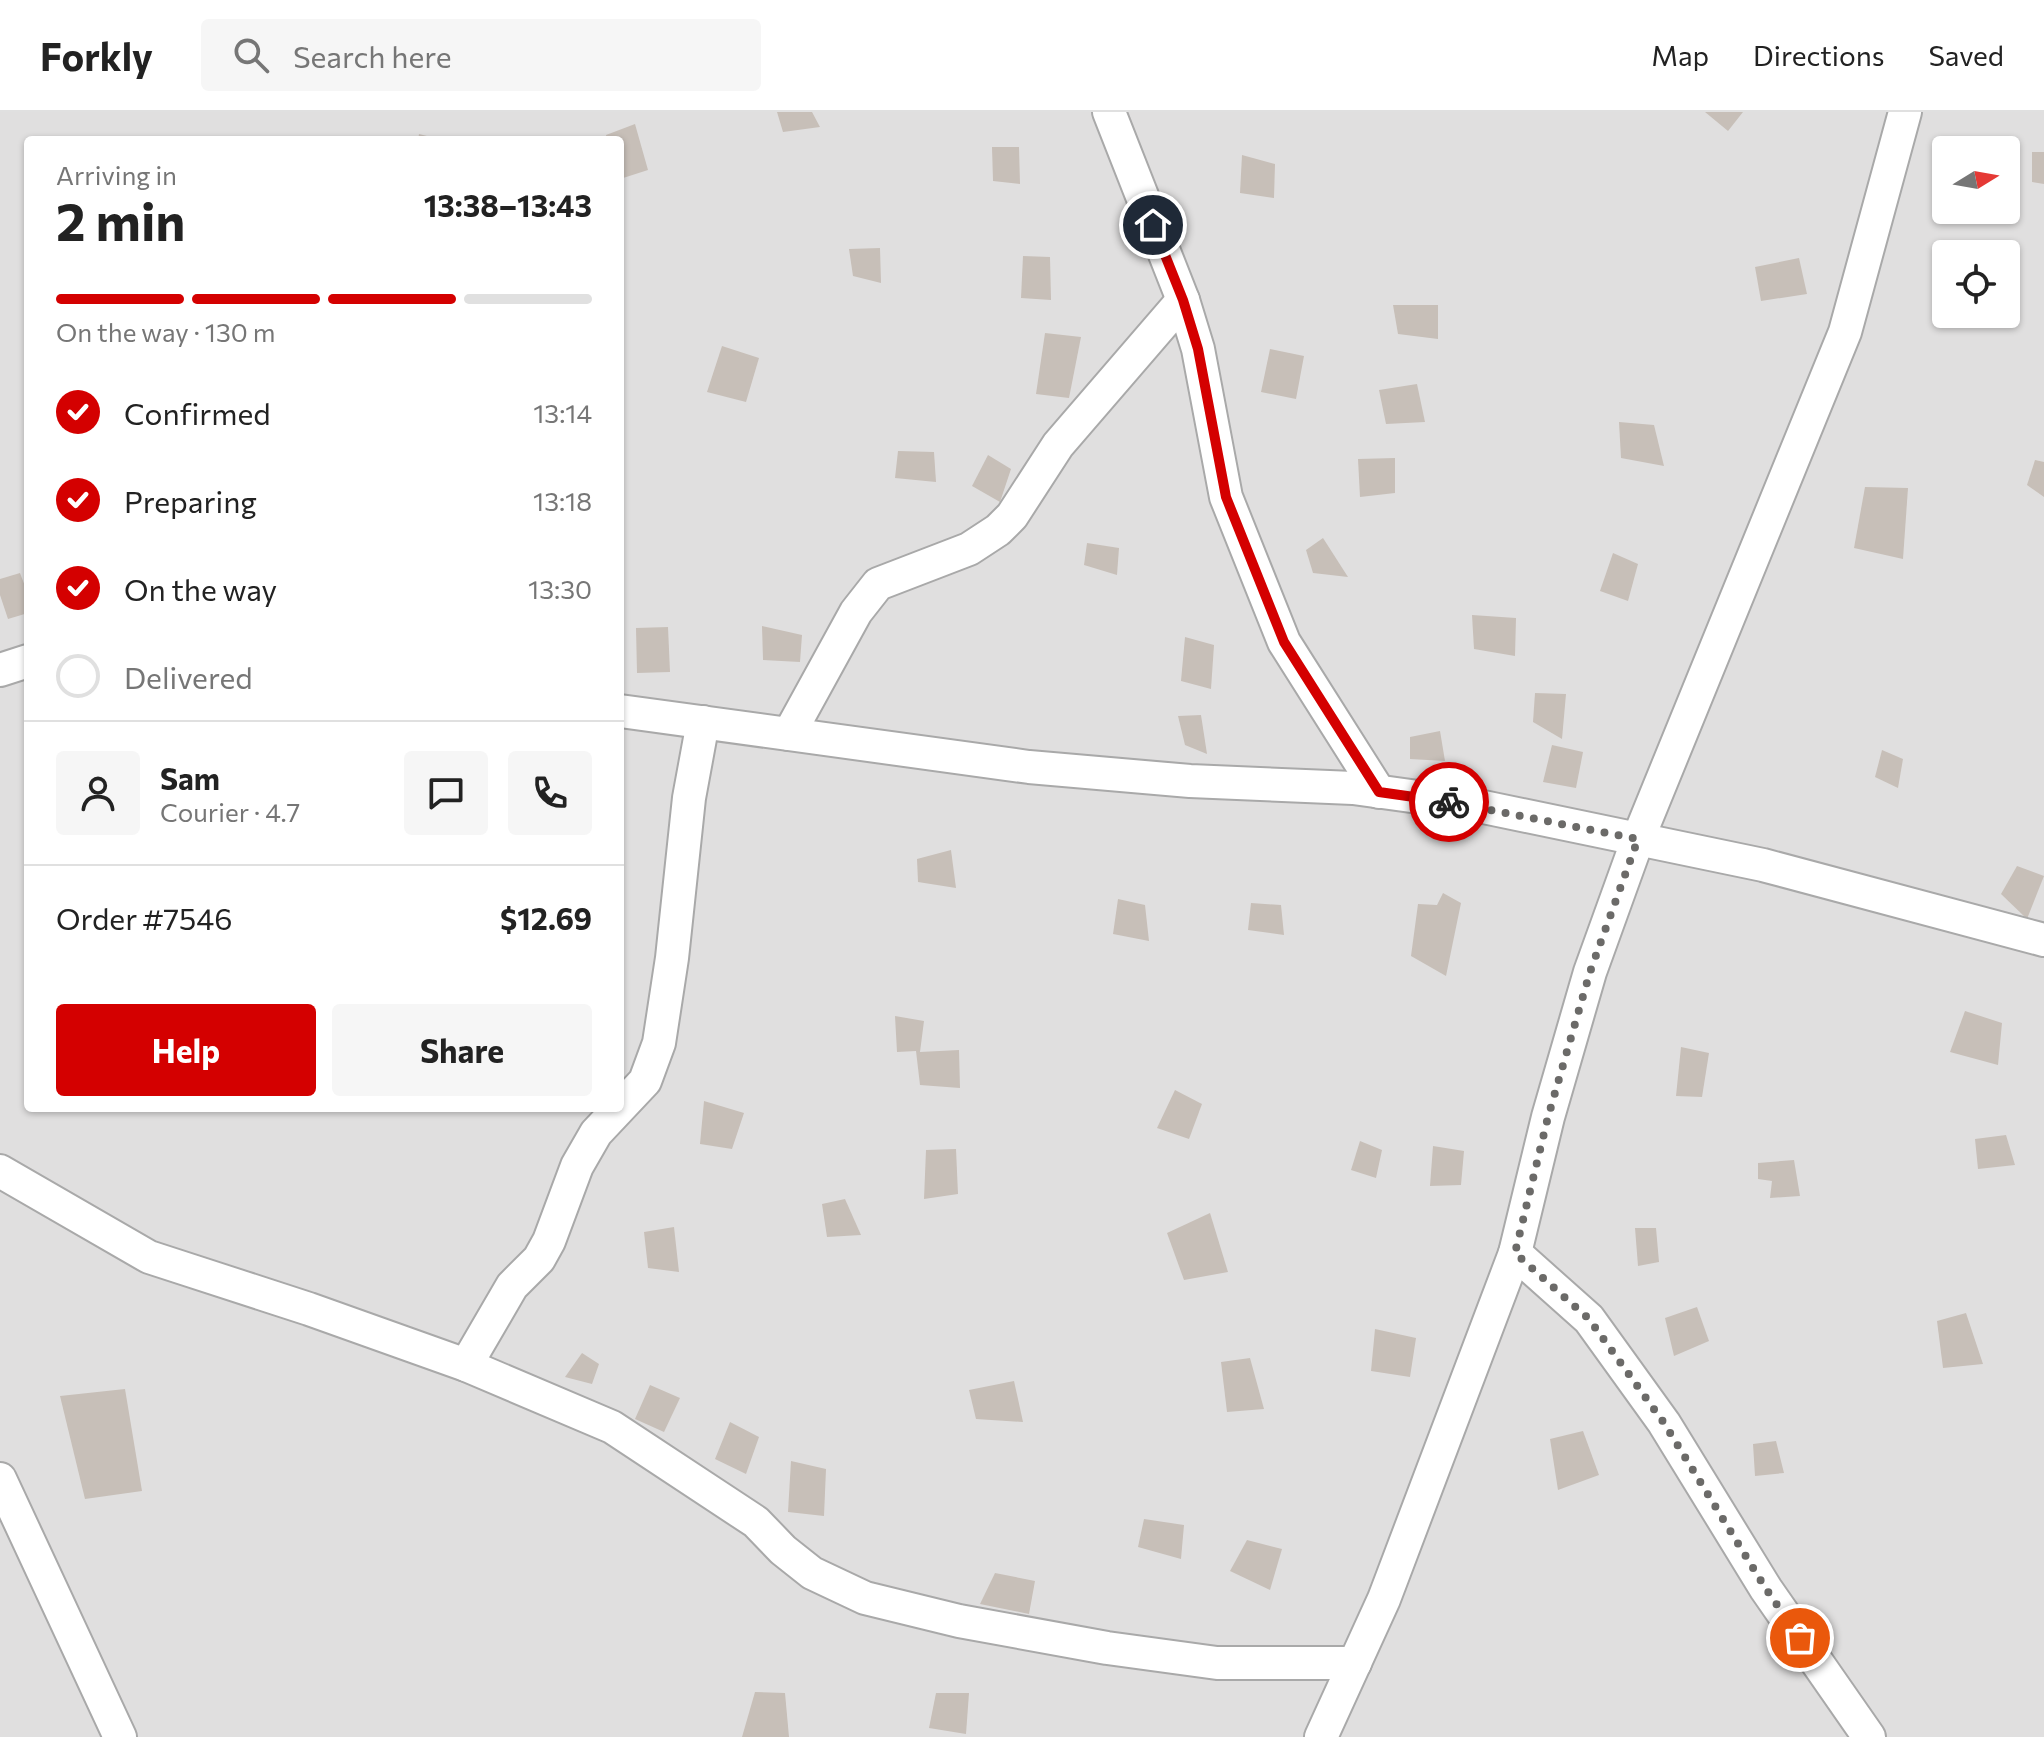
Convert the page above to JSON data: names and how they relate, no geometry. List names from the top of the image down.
{
  "north": "right",
  "page": {
    "header": "Forkly",
    "search": "Search here",
    "nav": ["Map", "Directions", "Saved"],
    "heading": ["2 min", "Arriving in", "13:38–13:43"],
    "panel": [
      "Sam",
      "Courier · 4.7",
      "Order #7546",
      "$12.69"
    ],
    "bar": "On the way · 130 m",
    "list": [
      ["Confirmed", "13:14"],
      ["Preparing", "13:18"],
      ["On the way", "13:30"],
      "Delivered"
    ],
    "buttons": ["Help", "Share"]
  }
}
